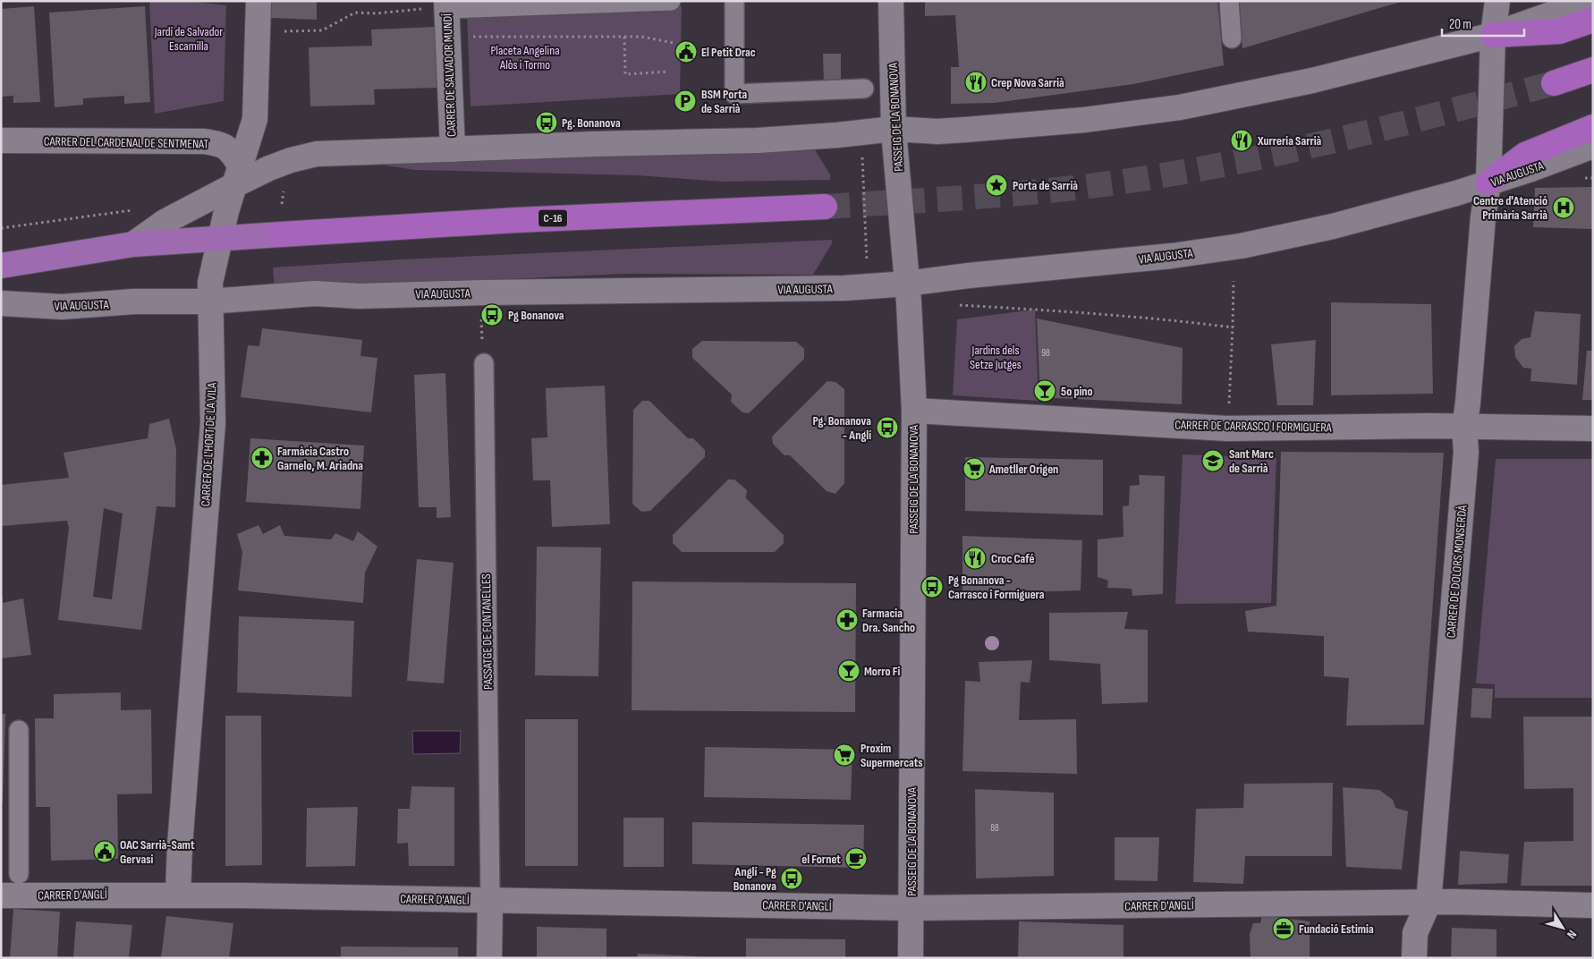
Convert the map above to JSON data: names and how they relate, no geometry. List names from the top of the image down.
{
  "streets": {
    "highway": ["C-16"],
    "street": [
      "CARRER DE SALVADOR MUNDÍ",
      "PASSEIG DE LA BONANOVA",
      "CARRER DEL CARDENAL DE SENTMENAT",
      "VIA AUGUSTA",
      "CARRER DE CARRASCO I FORMIGUERA",
      "CARRER DE L'HORT DE LA VILA",
      "CARRER DE DOLORS MONSERDÀ",
      "PASSATGE DE FONTANELLES",
      "CARRER D'ANGLÍ"
    ]
  },
  "crossings": [
    ["PASSEIG DE LA BONANOVA", "VIA AUGUSTA"],
    ["PASSEIG DE LA BONANOVA", "CARRER DE CARRASCO I FORMIGUERA"],
    ["PASSEIG DE LA BONANOVA", "CARRER D'ANGLÍ"],
    ["CARRER DEL CARDENAL DE SENTMENAT", "CARRER DE L'HORT DE LA VILA"],
    ["VIA AUGUSTA", "CARRER DE L'HORT DE LA VILA"],
    ["VIA AUGUSTA", "CARRER DE DOLORS MONSERDÀ"],
    ["CARRER DE CARRASCO I FORMIGUERA", "CARRER DE DOLORS MONSERDÀ"],
    ["CARRER DE L'HORT DE LA VILA", "CARRER D'ANGLÍ"],
    ["CARRER DE DOLORS MONSERDÀ", "CARRER D'ANGLÍ"],
    ["PASSATGE DE FONTANELLES", "CARRER D'ANGLÍ"]
  ],
  "parks": ["Jardí de Salvador Escamilla", "Placeta Angelina Alòs i Tormo", "Jardins dels Setze Jutges"],
  "places": {
    "public building": ["El Petit Drac", "OAC Sarrià-Samt Gervasi"],
    "restaurant": ["Crep Nova Sarrià", "Xurreria Sarrià", "Croc Café"],
    "parking": ["BSM Porta de Sarrià"],
    "bus stop": [
      "Pg. Bonanova",
      "Pg Bonanova",
      "Pg. Bonanova - Anglí",
      "Pg Bonanova - Carrasco i Formiguera",
      "Anglí - Pg Bonanova"
    ],
    "place": ["Porta de Sarrià"],
    "hospital": ["Centre d'Atenció Primària Sarrià"],
    "bar": ["5o pino", "Morro Fi"],
    "pharmacy": ["Farmàcia Castro Garnelo, M. Ariadna", "Farmacia Dra. Sancho"],
    "school or university": ["Sant Marc de Sarrià"],
    "supermarket": ["Ametller Origen", "Proxim Supermercats"],
    "cafe": ["el Fornet"],
    "office": ["Fundació Estimia"]
  },
  "house_numbers": ["98", "88"],
  "scale_bar": "20 m",
  "north": "bottom right"
}
